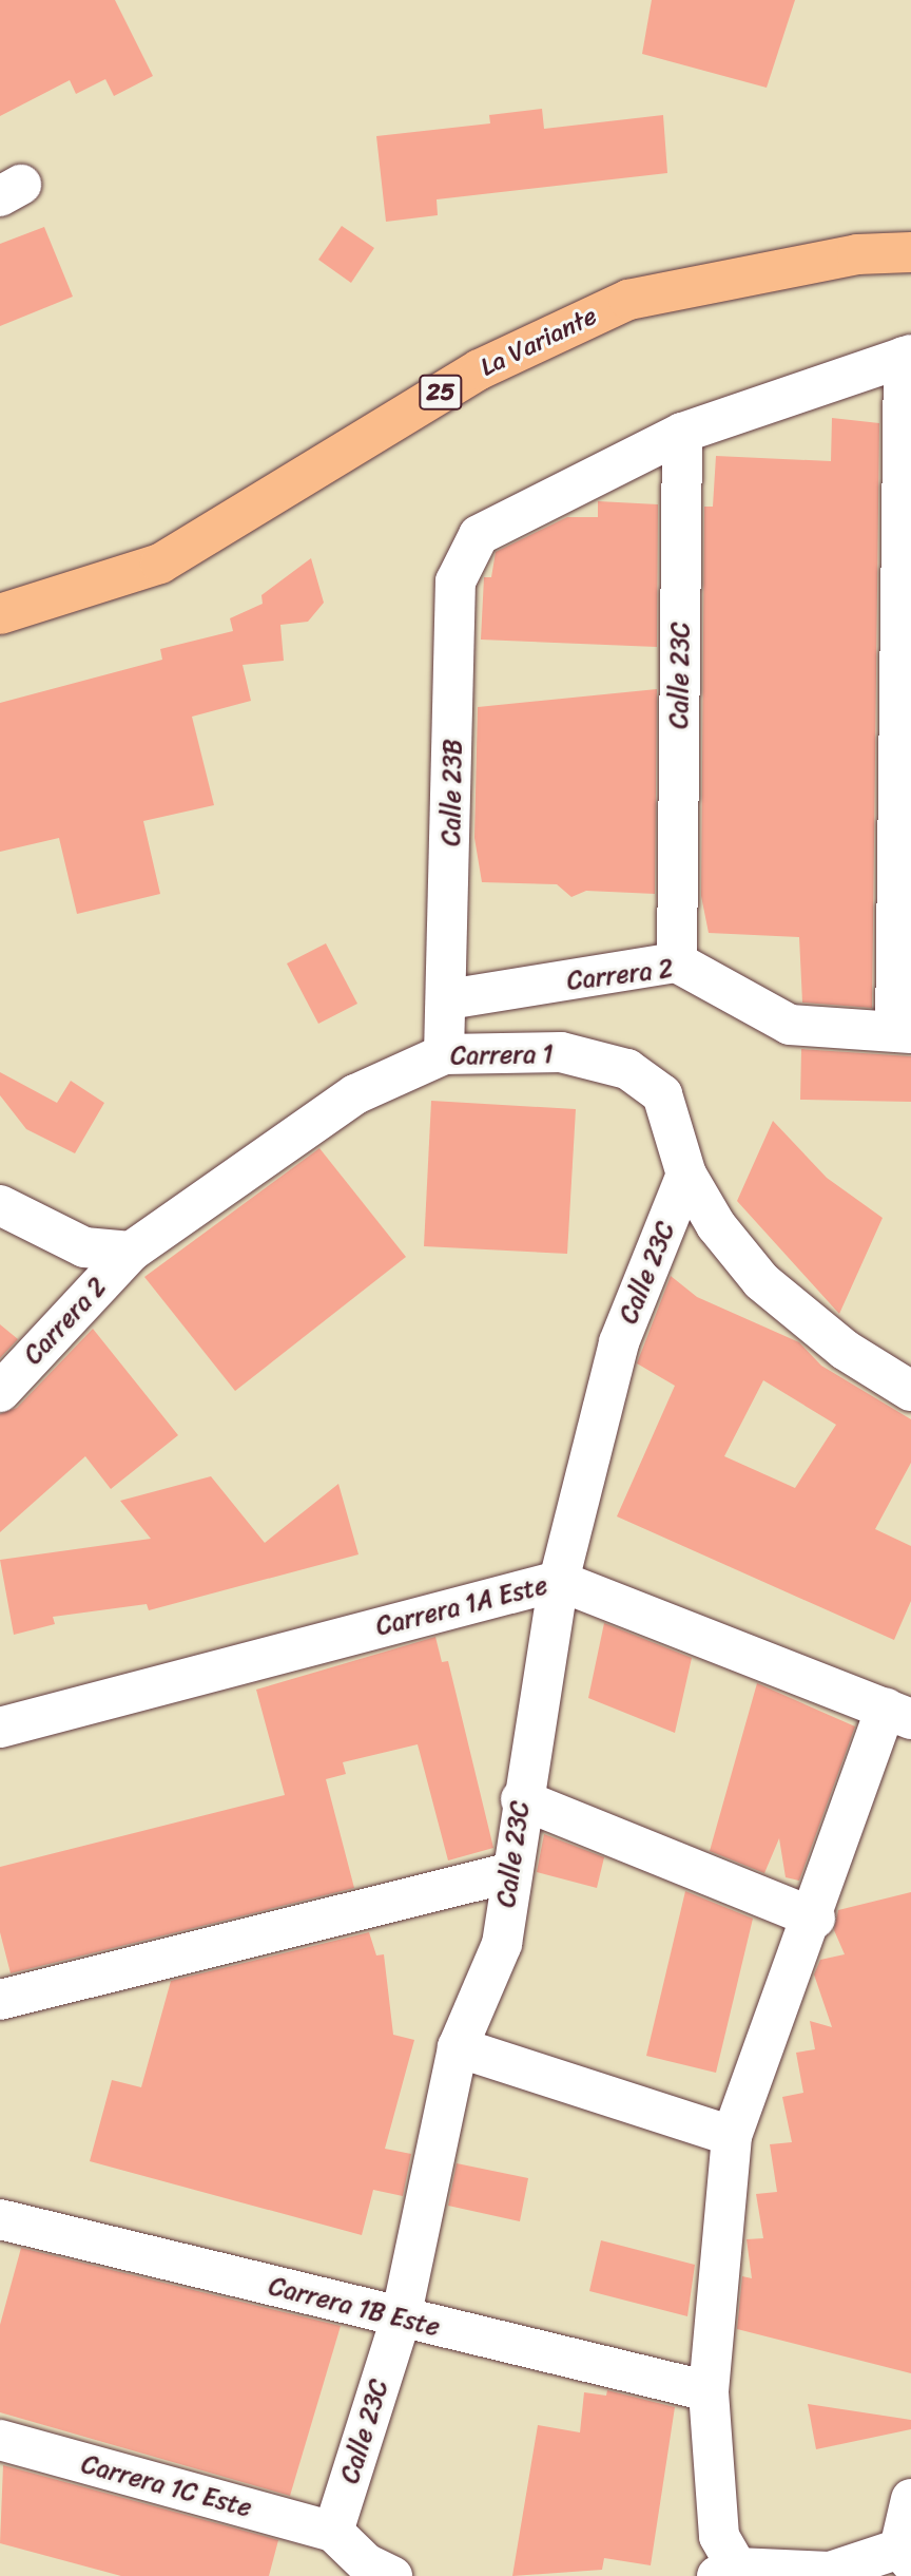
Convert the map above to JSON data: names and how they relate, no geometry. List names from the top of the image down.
{
  "streets": {
    "main road": ["La Variante", "25"],
    "street": [
      "Calle 23C",
      "Calle 23B",
      "Carrera 2",
      "Carrera 1",
      "Carrera 1A Este",
      "Carrera 1B Este",
      "Carrera 1C Este"
    ]
  },
  "crossings": [
    ["Calle 23C", "Calle 23B"],
    ["Calle 23C", "Carrera 2"],
    ["Calle 23C", "Carrera 1"],
    ["Calle 23C", "Carrera 1A Este"],
    ["Calle 23C", "Carrera 1B Este"],
    ["Calle 23C", "Carrera 1C Este"],
    ["Calle 23B", "Carrera 2"],
    ["Calle 23B", "Carrera 1"],
    ["Carrera 2", "Carrera 1"]
  ]
}
